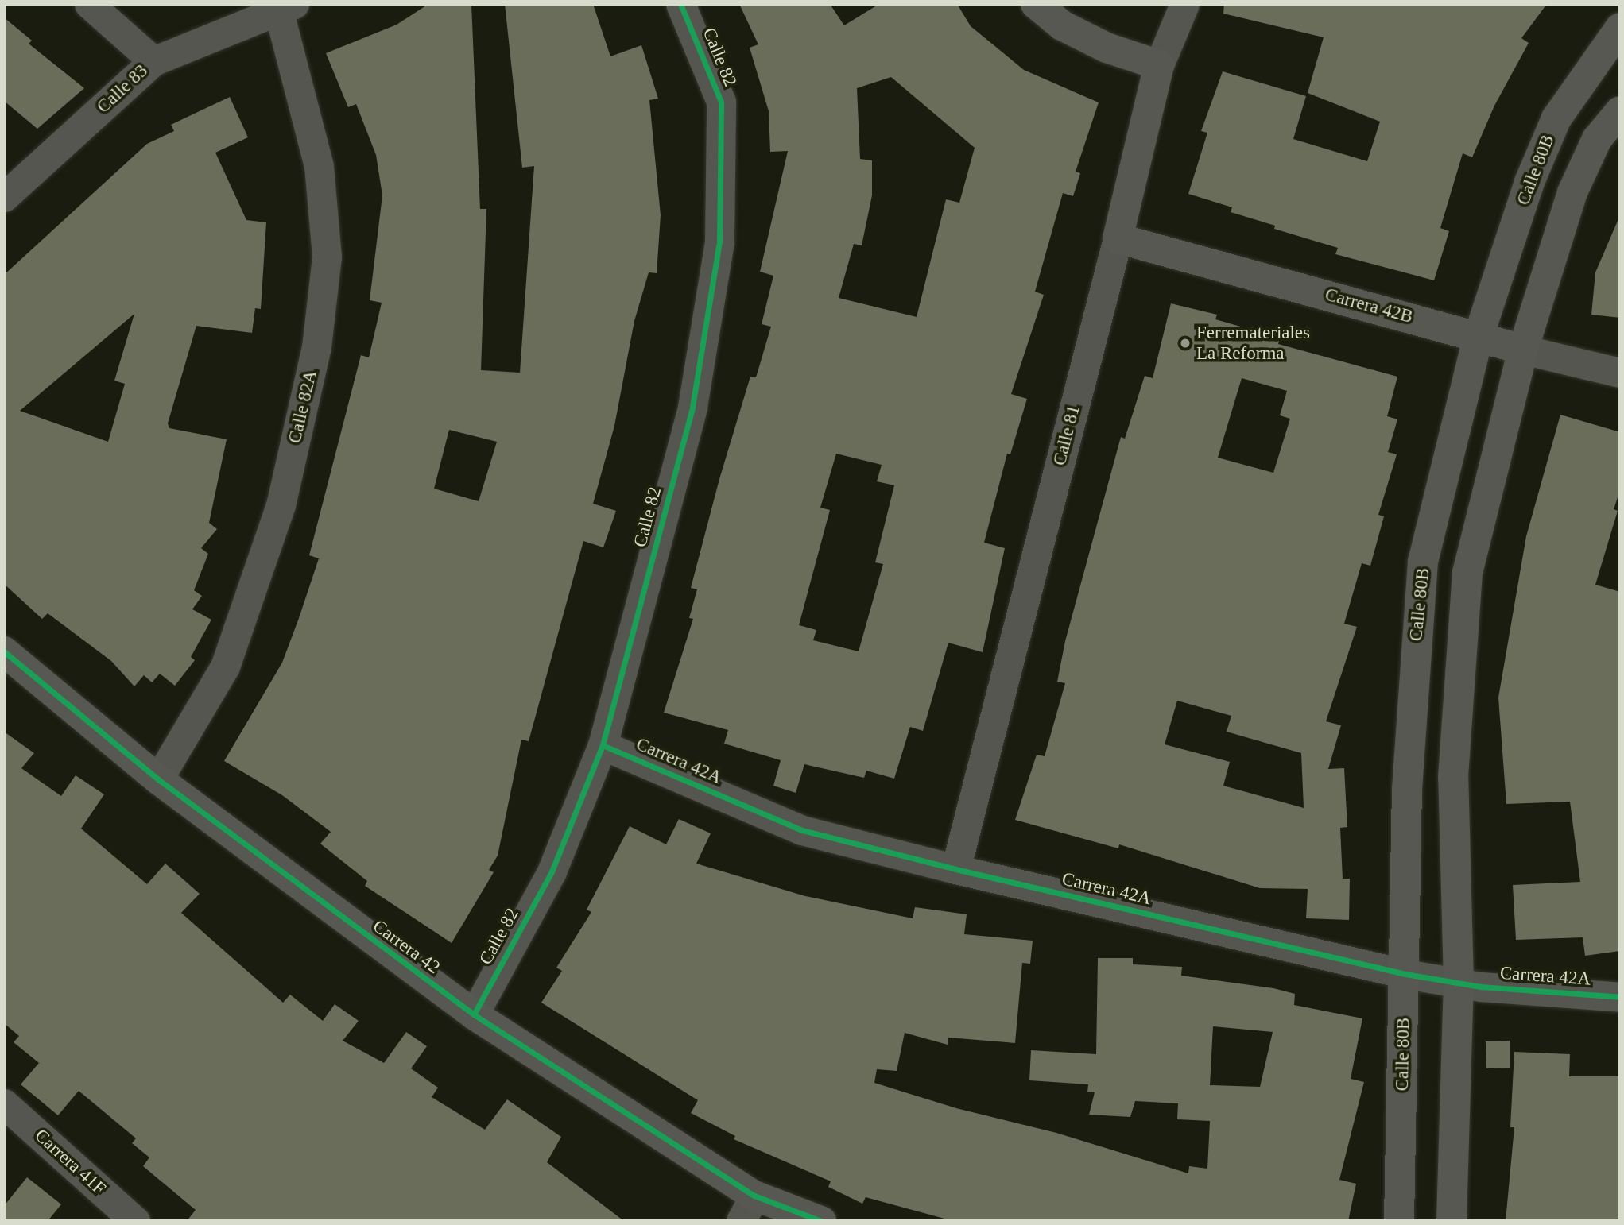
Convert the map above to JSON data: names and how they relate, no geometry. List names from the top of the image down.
{
  "streets": {
    "main road": [
      "Calle 80B",
      "Carrera 42B",
      "Calle 81",
      "Carrera 42"
    ],
    "street": [
      "Calle 82",
      "Calle 83",
      "Calle 82A",
      "Carrera 42A",
      "Carrera 41F"
    ]
  },
  "crossings": [
    ["Calle 82", "Carrera 42A"],
    ["Calle 82", "Carrera 42"],
    ["Calle 83", "Calle 82A"],
    ["Calle 80B", "Carrera 42B"],
    ["Calle 80B", "Carrera 42A"],
    ["Carrera 42B", "Calle 81"],
    ["Calle 82A", "Carrera 42"],
    ["Calle 81", "Carrera 42A"]
  ],
  "places": ["Ferremateriales La Reforma"]
}
